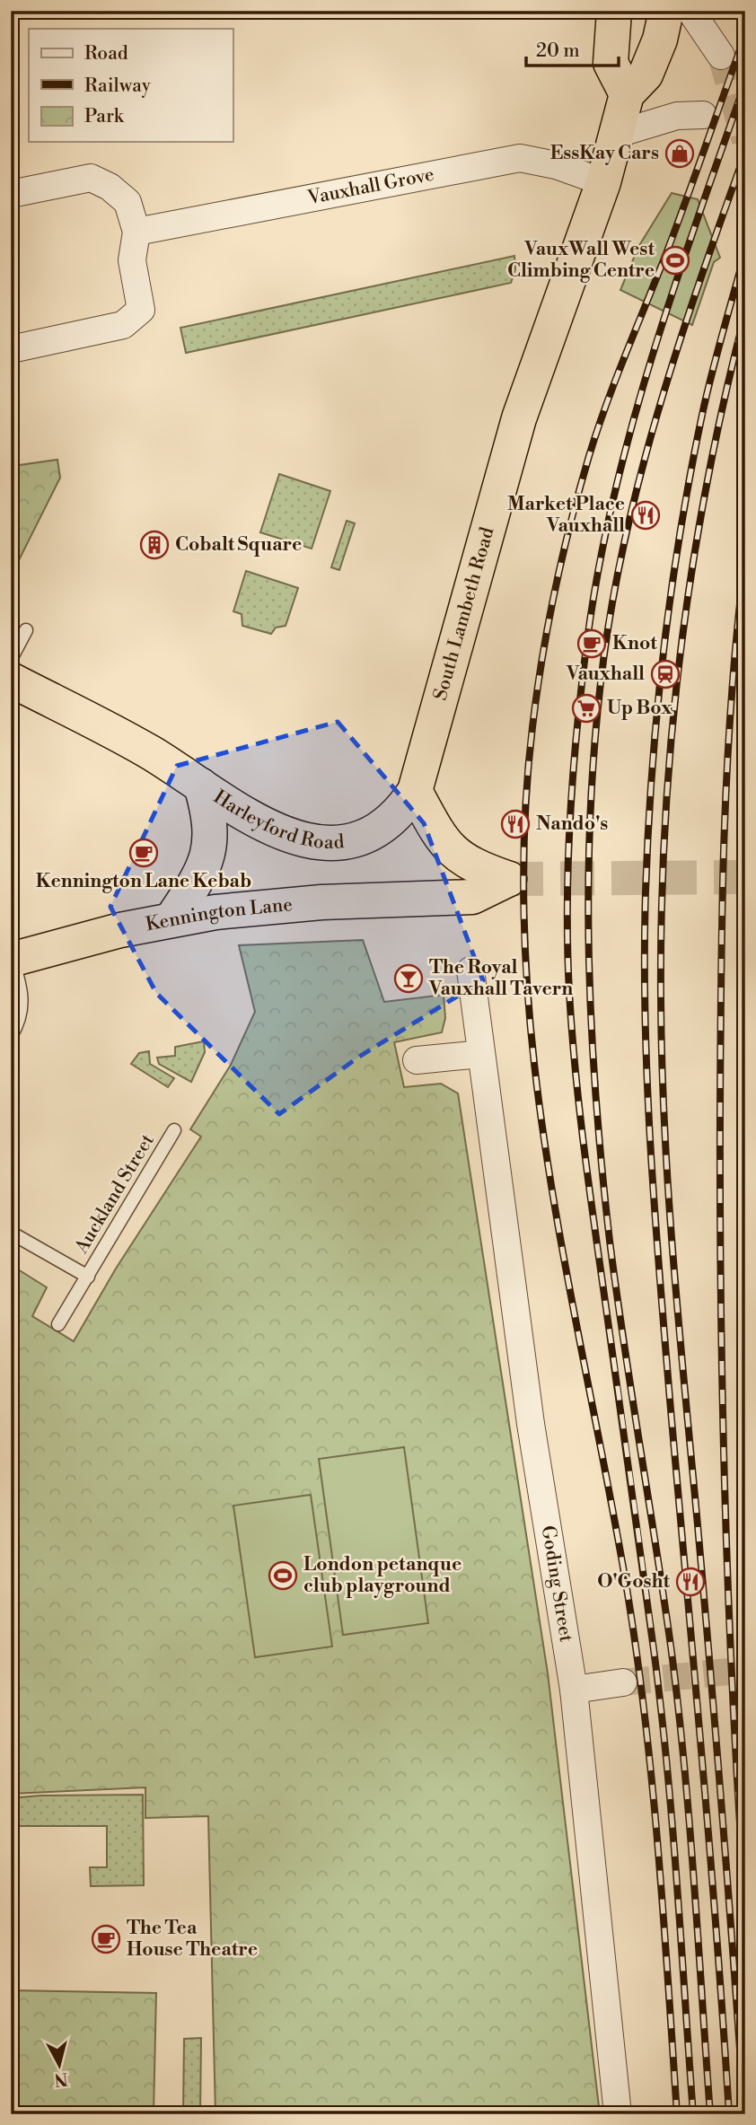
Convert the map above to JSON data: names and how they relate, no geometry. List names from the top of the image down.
{
  "streets": {
    "highway": ["South Lambeth Road", "Harleyford Road", "Kennington Lane"],
    "street": ["Vauxhall Grove", "Goding Street"],
    "lane": ["Auckland Street"]
  },
  "crossings": [
    ["Vauxhall Grove", "South Lambeth Road"],
    ["South Lambeth Road", "Harleyford Road"],
    ["South Lambeth Road", "Kennington Lane"],
    ["Harleyford Road", "Kennington Lane"]
  ],
  "places": {
    "shop": ["EssKay Cars"],
    "sports": ["VauxWall West Climbing Centre", "London petanque club playground"],
    "restaurant": ["Market Place Vauxhall", "Nando's", "O'Gosht"],
    "building": ["Cobalt Square"],
    "cafe": ["Knot", "Kennington Lane Kebab", "The Tea House Theatre"],
    "station": ["Vauxhall"],
    "supermarket": ["Up Box"],
    "bar": ["The Royal Vauxhall Tavern"]
  },
  "legend": ["Road", "Railway", "Park"],
  "scale_bar": "20 m",
  "north": "bottom"
}
